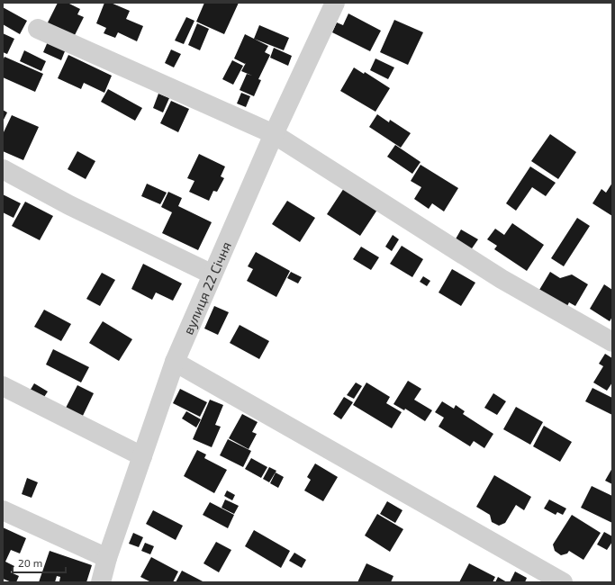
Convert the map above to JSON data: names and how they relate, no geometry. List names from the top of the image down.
{
  "streets": {
    "street": ["вулиця 22 Січня"]
  },
  "scale_bar": "20 m"
}
